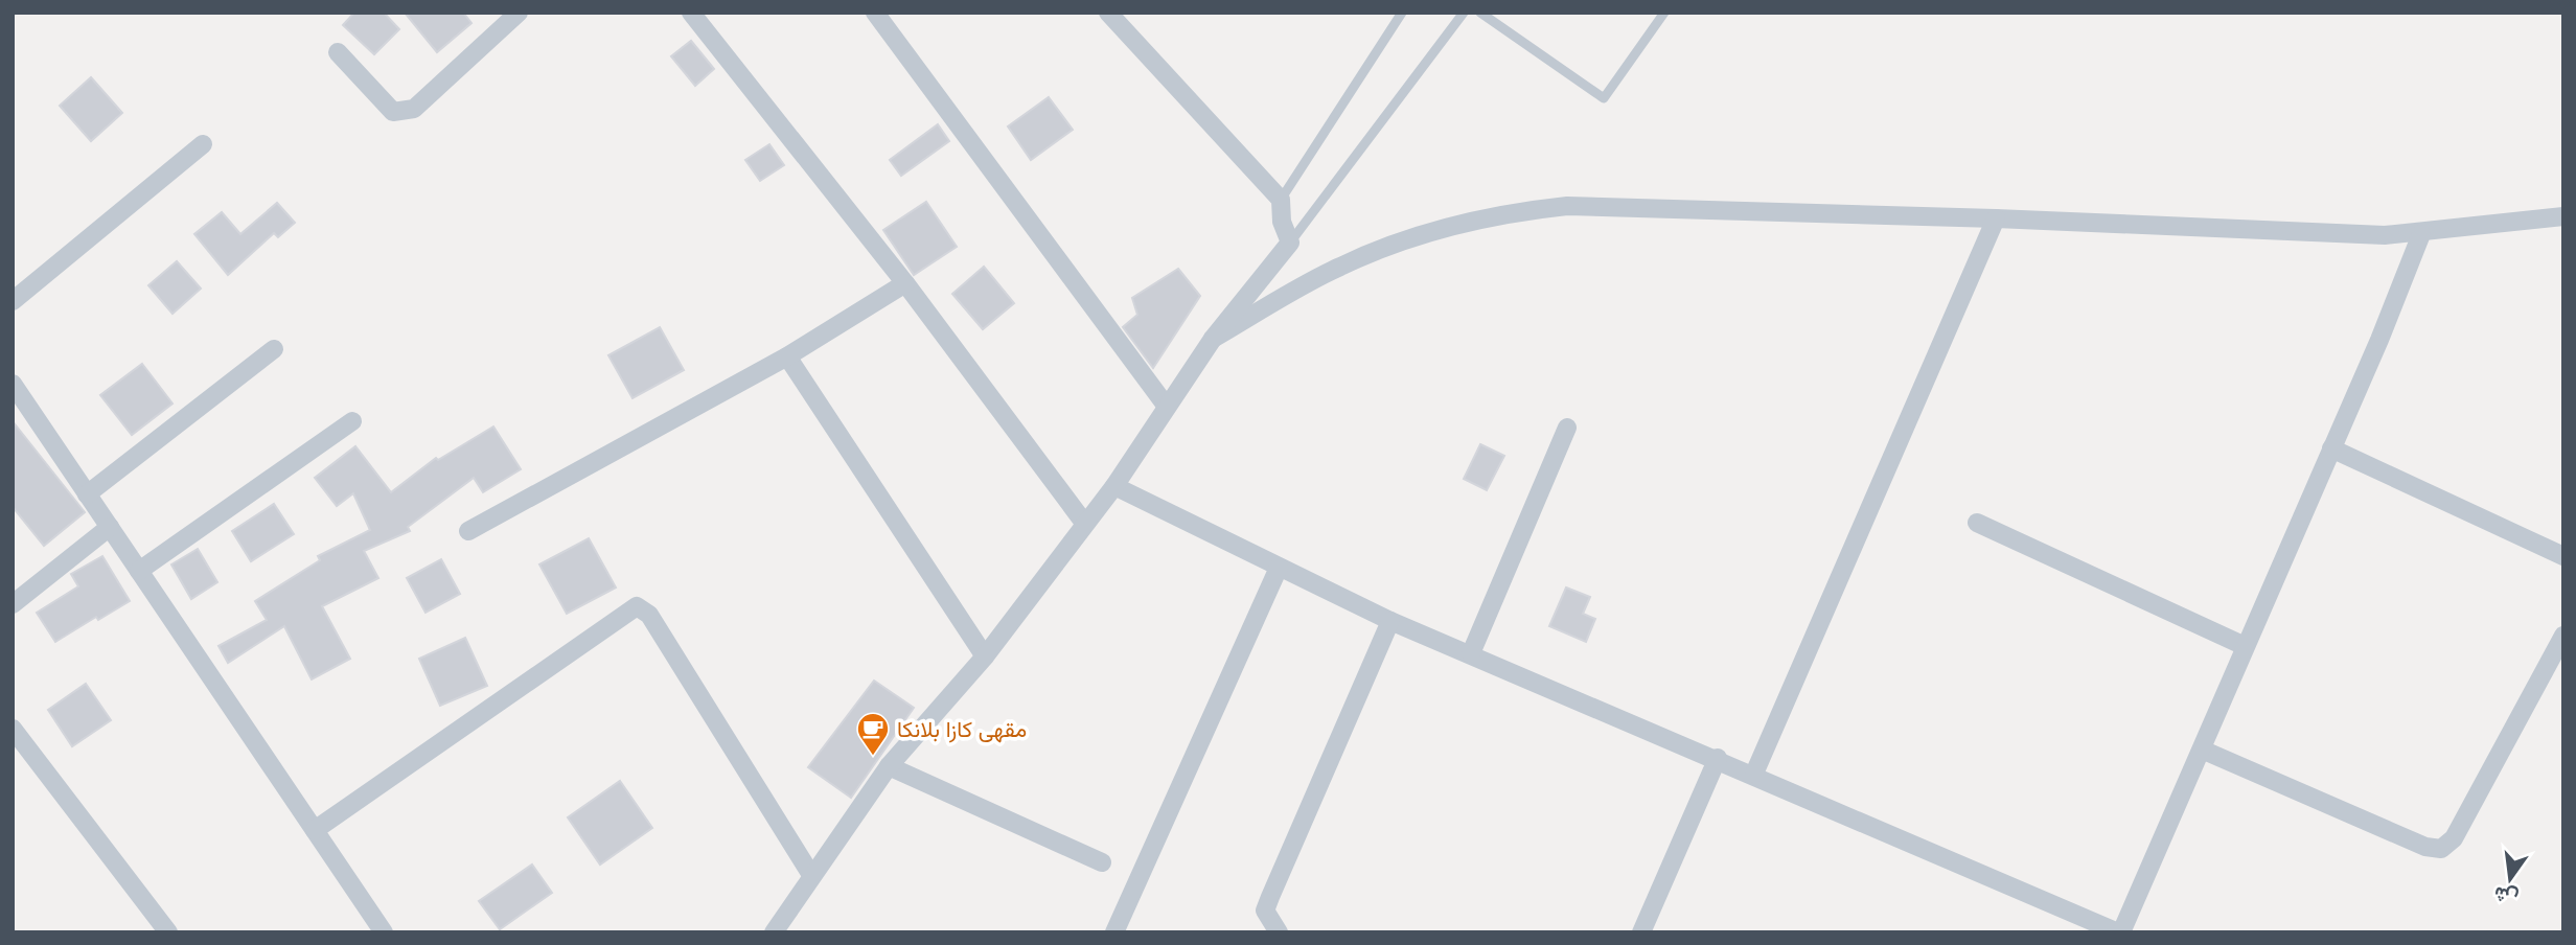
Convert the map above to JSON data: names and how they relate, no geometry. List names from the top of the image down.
{
  "places": {
    "cafe": ["مقهى كازا بلانكا"]
  },
  "north": "bottom"
}
